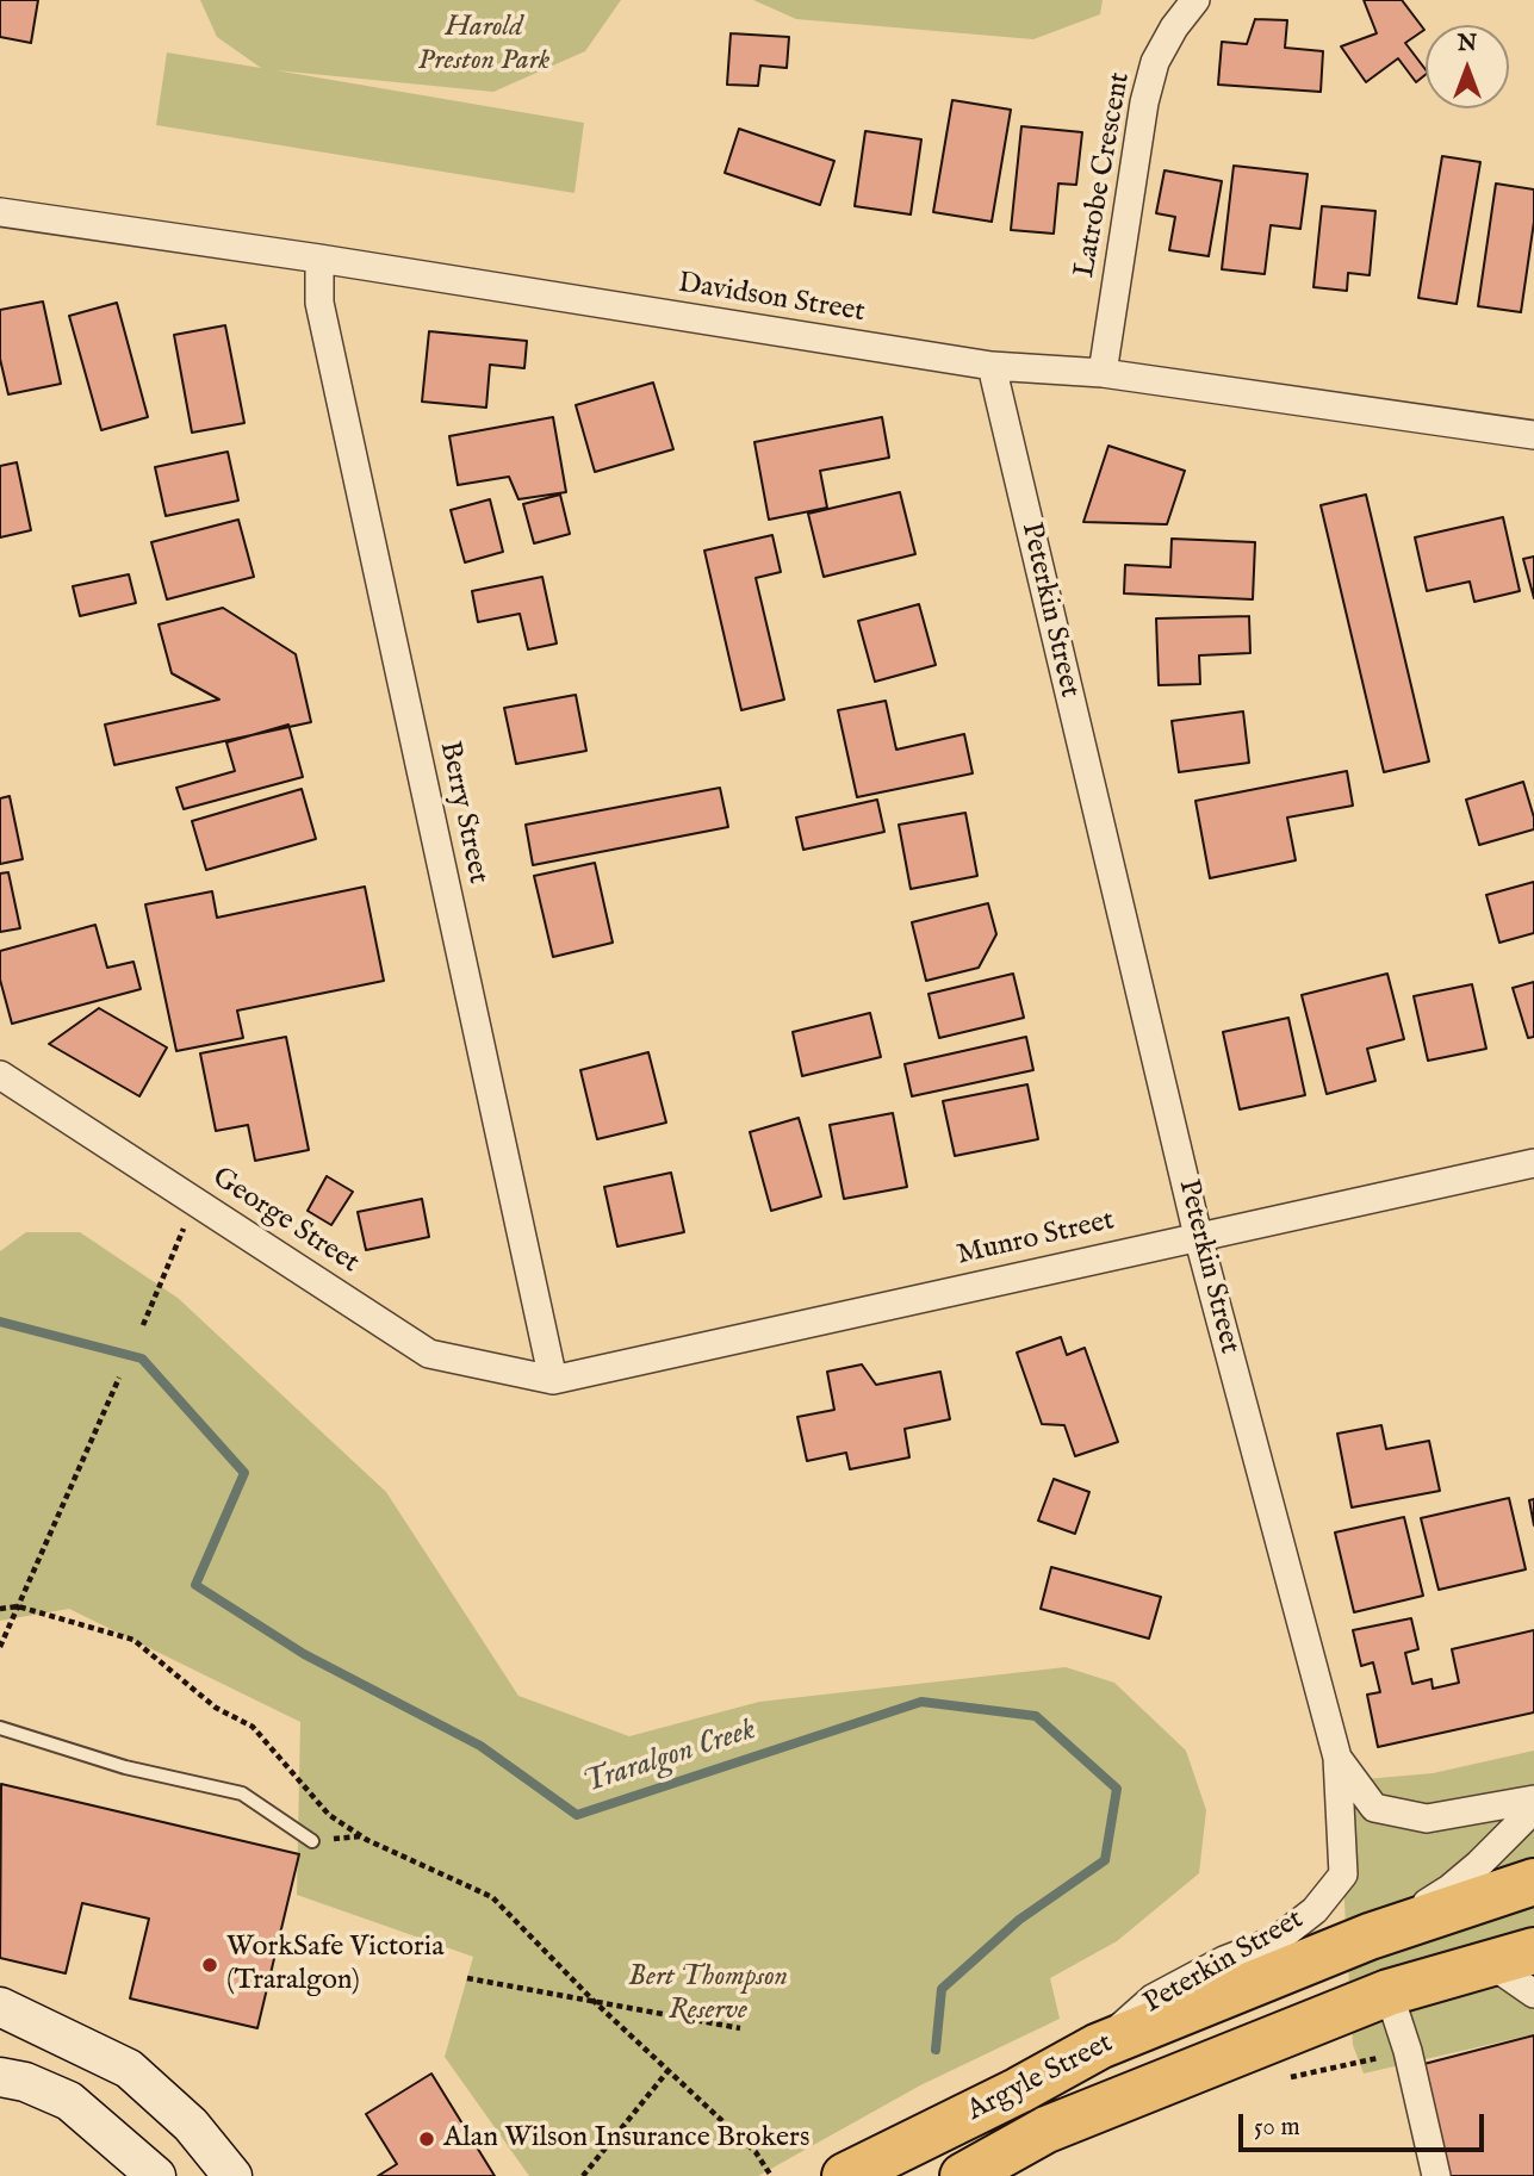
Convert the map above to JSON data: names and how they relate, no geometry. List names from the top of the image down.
{
  "streets": {
    "highway": ["Argyle Street"],
    "street": [
      "Latrobe Crescent",
      "Davidson Street",
      "Peterkin Street",
      "Berry Street",
      "George Street",
      "Munro Street"
    ]
  },
  "crossings": [
    ["Latrobe Crescent", "Davidson Street"],
    ["Davidson Street", "Peterkin Street"],
    ["Davidson Street", "Berry Street"],
    ["Peterkin Street", "Munro Street"],
    ["Peterkin Street", "Argyle Street"],
    ["Berry Street", "George Street"],
    ["Berry Street", "Munro Street"],
    ["George Street", "Munro Street"]
  ],
  "water": ["Traralgon Creek"],
  "parks": ["Harold Preston Park", "Bert Thompson Reserve"],
  "places": ["WorkSafe Victoria (Traralgon)", "Alan Wilson Insurance Brokers"],
  "scale_bar": "50 m",
  "north": "top"
}
